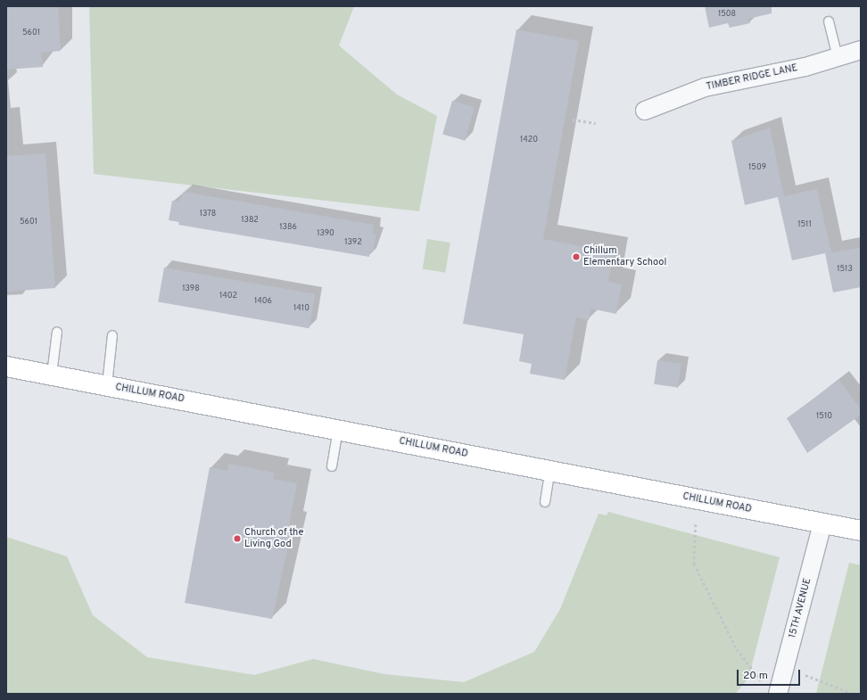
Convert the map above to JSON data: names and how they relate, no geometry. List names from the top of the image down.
{
  "streets": {
    "main road": ["CHILLUM ROAD"],
    "street": ["TIMBER RIDGE LANE", "15TH AVENUE"]
  },
  "crossings": [
    ["CHILLUM ROAD", "15TH AVENUE"]
  ],
  "places": ["Chillum Elementary School", "Church of the Living God"],
  "house_numbers": [
    "1508",
    "5601",
    "1420",
    "1509",
    "1378",
    "1382",
    "5601",
    "1511",
    "1386",
    "1390",
    "1392",
    "1513",
    "1398",
    "1402",
    "1406",
    "1410",
    "1510"
  ],
  "scale_bar": "20 m"
}
